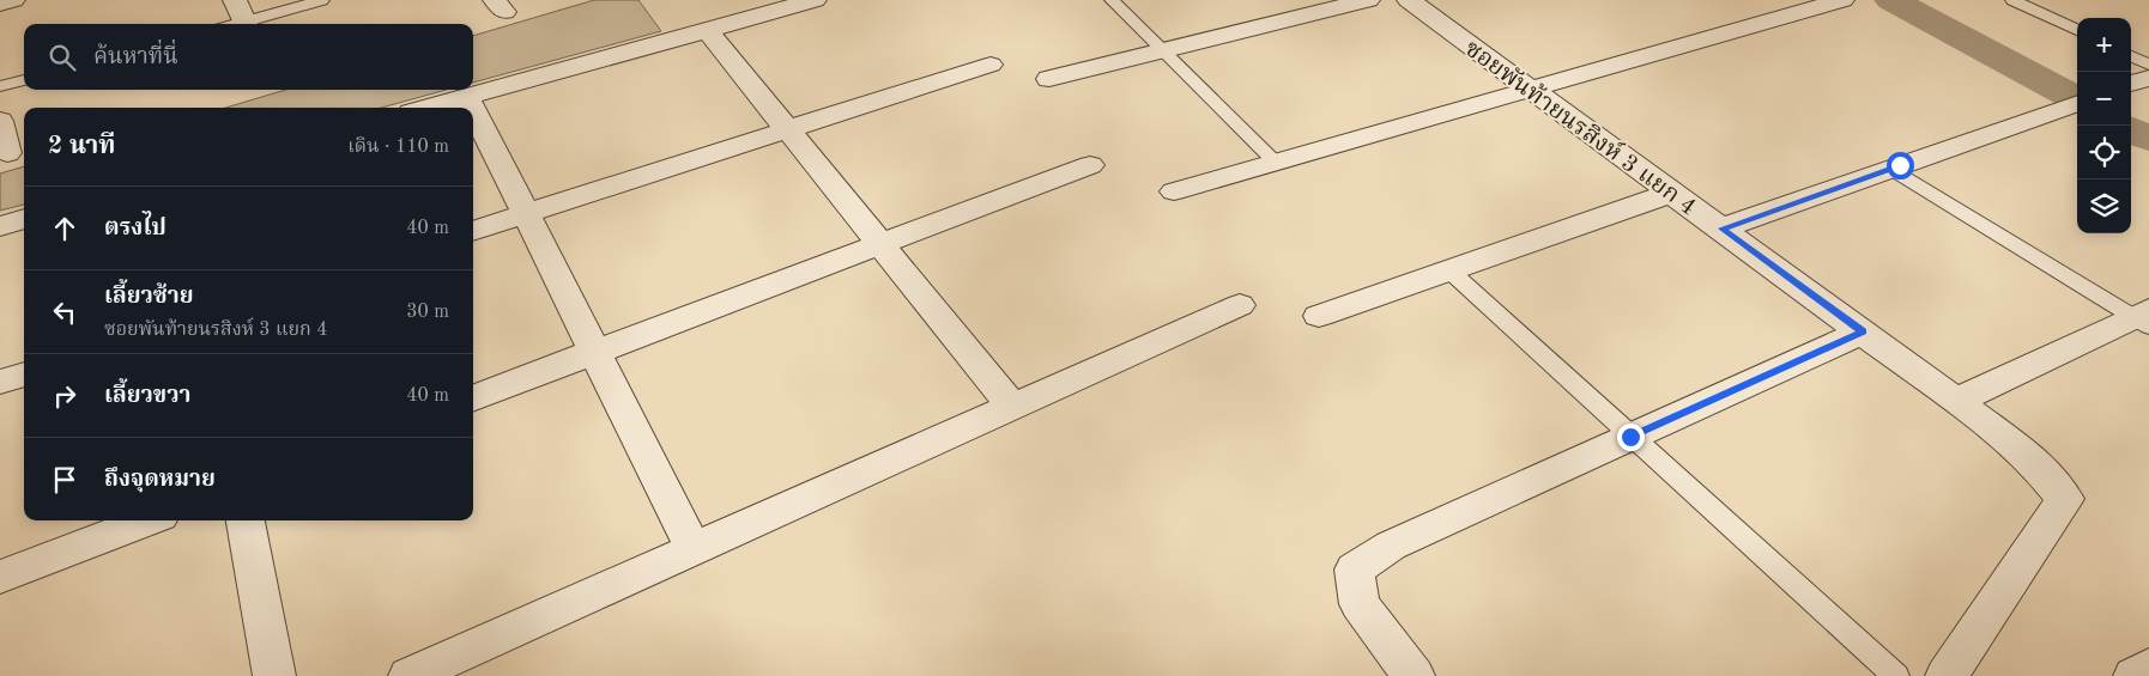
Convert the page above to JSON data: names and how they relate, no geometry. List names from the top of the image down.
{
  "streets": {
    "street": ["ซอยพันท้ายนรสิงห์ 3 แยก 4"]
  },
  "page": {
    "map_buttons": ["+", "−"],
    "search": "ค้นหาที่นี่",
    "heading": ["2 นาที", "เดิน · 110 m"],
    "list": [
      ["ตรงไป", "40 m"],
      ["เลี้ยวซ้าย", "ซอยพันท้ายนรสิงห์ 3 แยก 4", "30 m"],
      ["เลี้ยวขวา", "40 m"],
      "ถึงจุดหมาย"
    ]
  }
}
